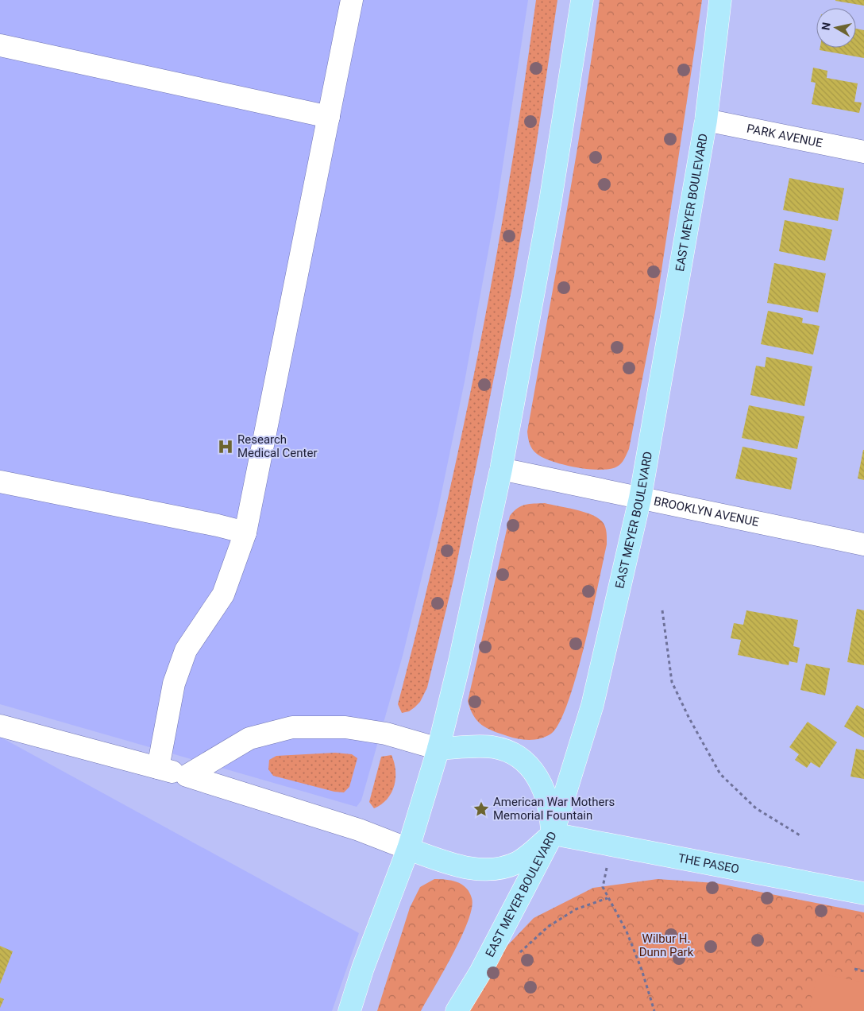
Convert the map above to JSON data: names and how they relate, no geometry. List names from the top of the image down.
{
  "streets": {
    "main road": ["EAST MEYER BOULEVARD", "THE PASEO"],
    "street": ["PARK AVENUE", "BROOKLYN AVENUE"]
  },
  "crossings": [
    ["PARK AVENUE", "EAST MEYER BOULEVARD"],
    ["EAST MEYER BOULEVARD", "BROOKLYN AVENUE"],
    ["EAST MEYER BOULEVARD", "THE PASEO"]
  ],
  "parks": ["Wilbur H. Dunn Park"],
  "places": {
    "hospital": ["Research Medical Center"],
    "place": ["American War Mothers Memorial Fountain"]
  },
  "north": "left"
}
